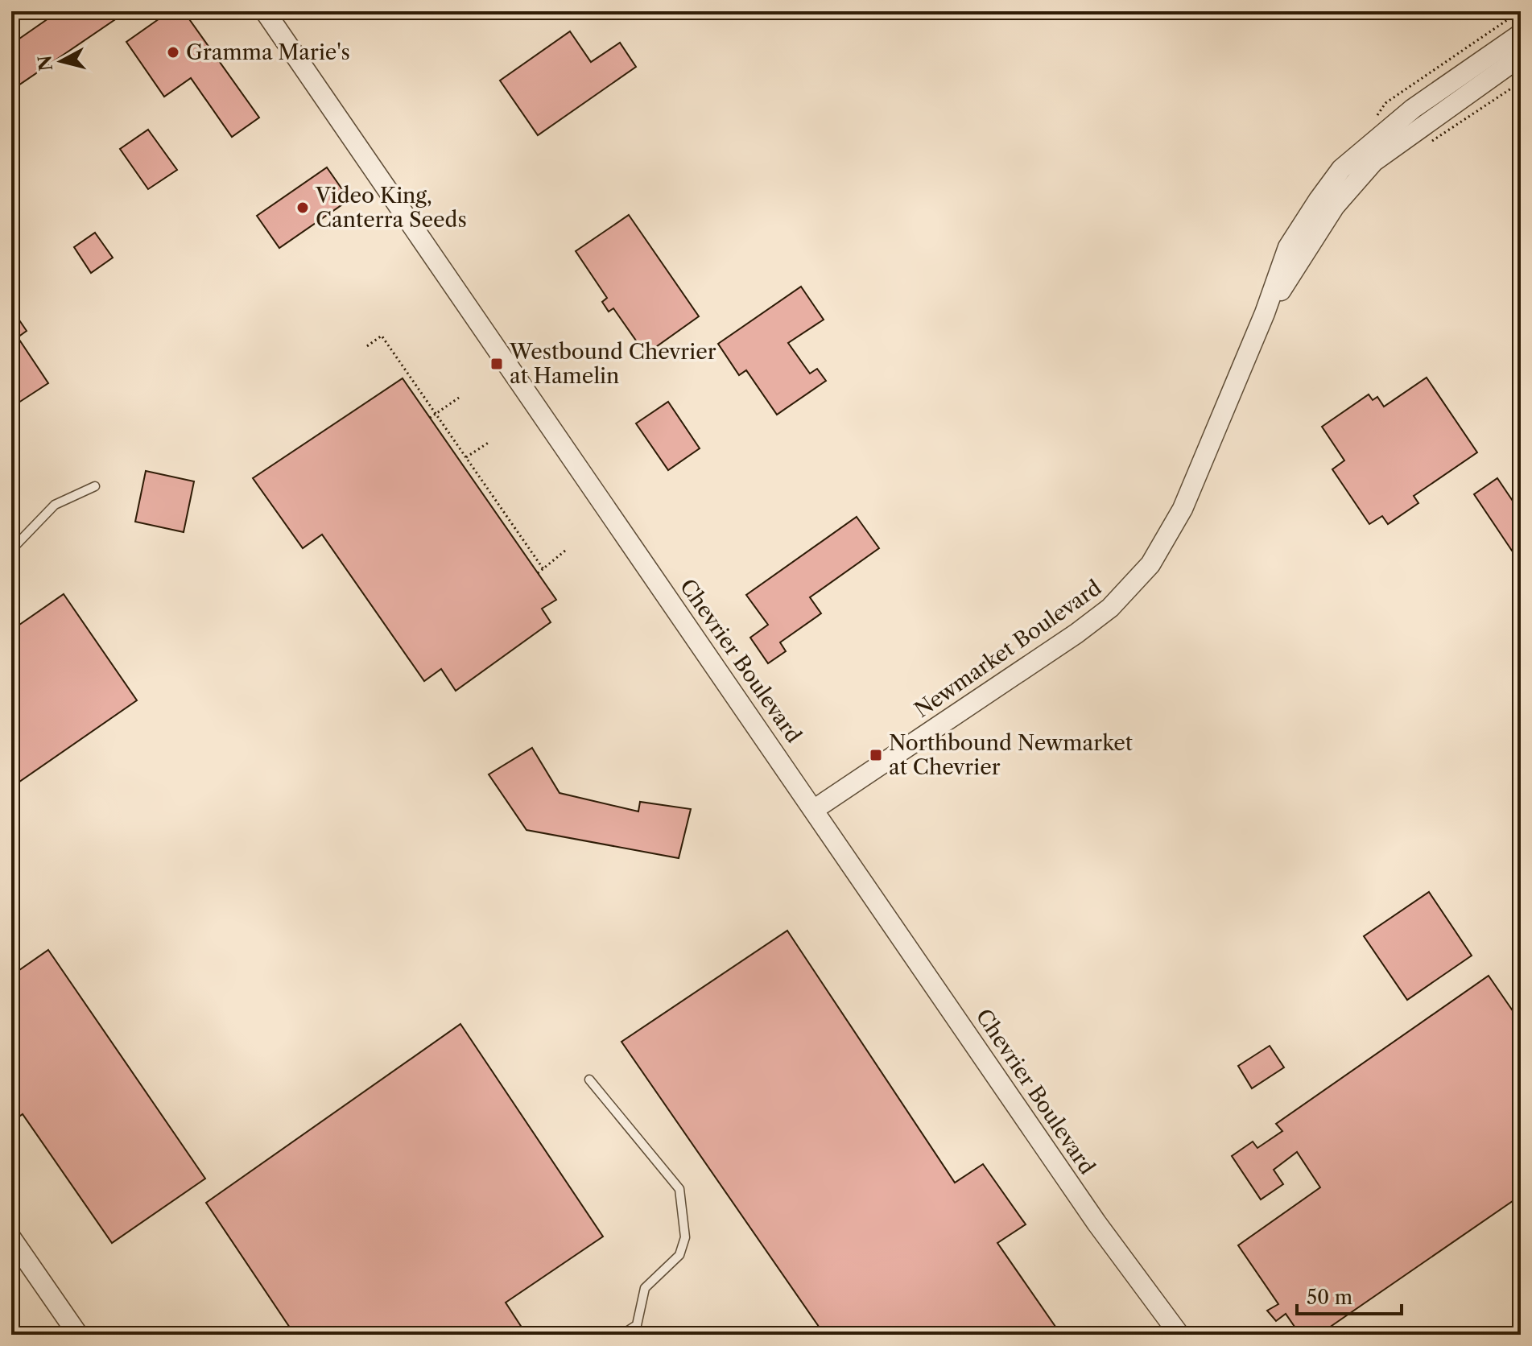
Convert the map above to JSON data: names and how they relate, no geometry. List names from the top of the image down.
{
  "streets": {
    "street": ["Newmarket Boulevard", "Chevrier Boulevard"]
  },
  "crossings": [
    ["Newmarket Boulevard", "Chevrier Boulevard"]
  ],
  "places": {
    "other": ["Gramma Marie's", "Video King, Canterra Seeds"],
    "transit": ["Westbound Chevrier at Hamelin", "Northbound Newmarket at Chevrier"]
  },
  "scale_bar": "50 m",
  "north": "left"
}
